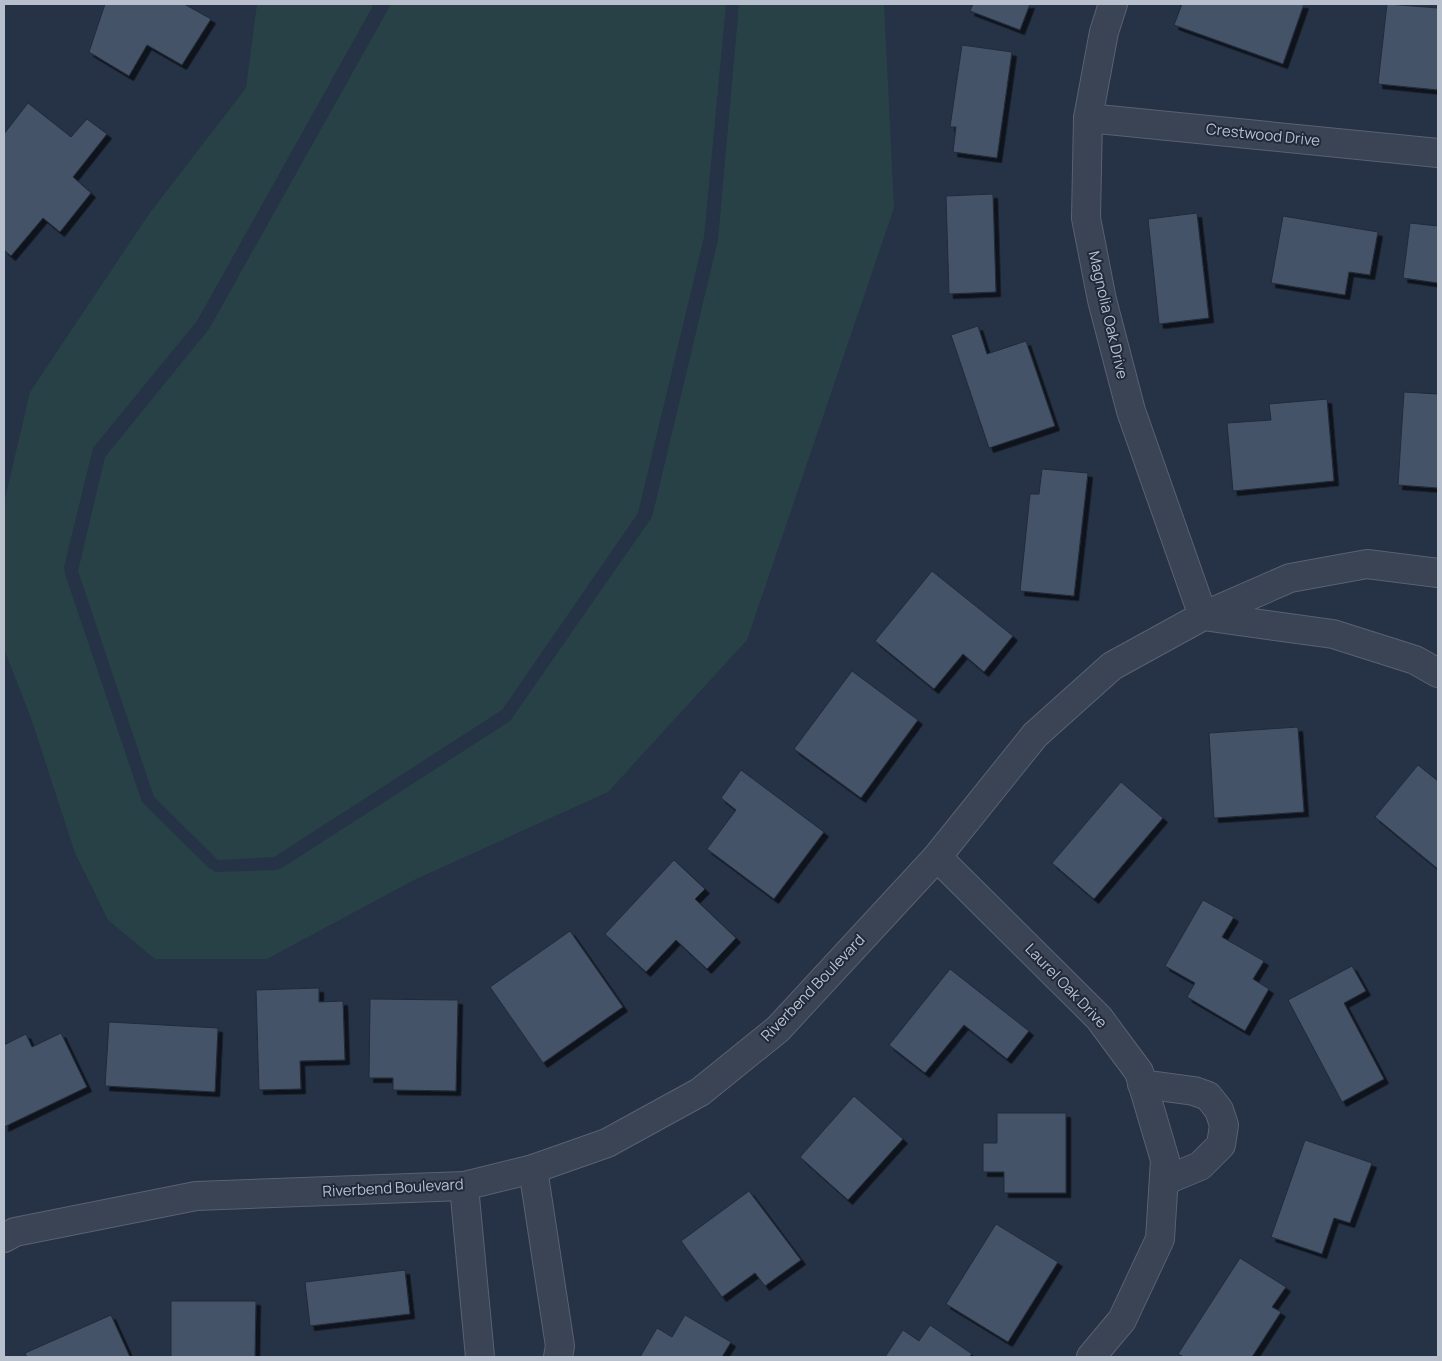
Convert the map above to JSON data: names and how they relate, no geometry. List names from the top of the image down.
{
  "streets": {
    "street": [
      "Crestwood Drive",
      "Magnolia Oak Drive",
      "Laurel Oak Drive",
      "Riverbend Boulevard"
    ]
  },
  "crossings": [
    ["Crestwood Drive", "Magnolia Oak Drive"],
    ["Magnolia Oak Drive", "Riverbend Boulevard"],
    ["Laurel Oak Drive", "Riverbend Boulevard"]
  ]
}
